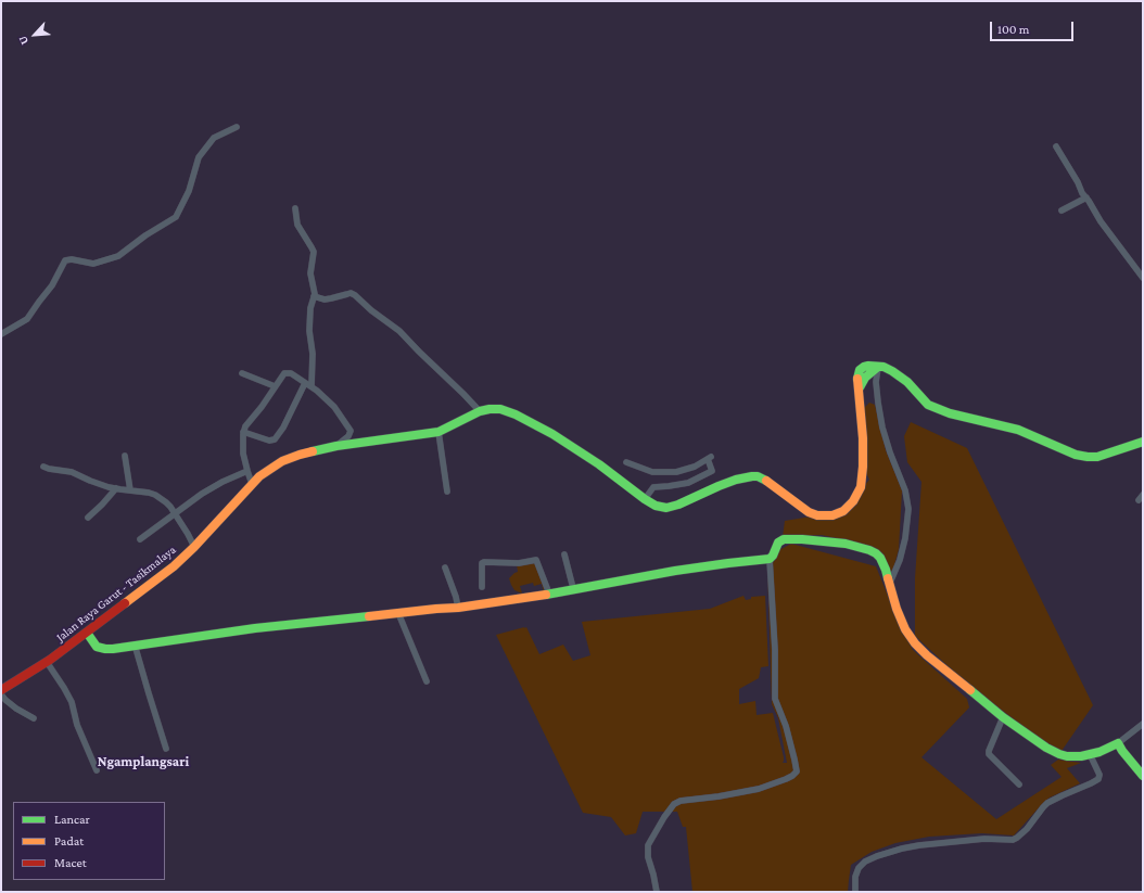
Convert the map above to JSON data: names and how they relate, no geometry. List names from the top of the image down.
{
  "streets": {
    "main road": ["Jalan Raya Garut - Tasikmalaya"]
  },
  "districts": ["Ngamplangsari"],
  "legend": ["Lancar", "Padat", "Macet"],
  "scale_bar": "100 m",
  "north": "bottom left"
}
